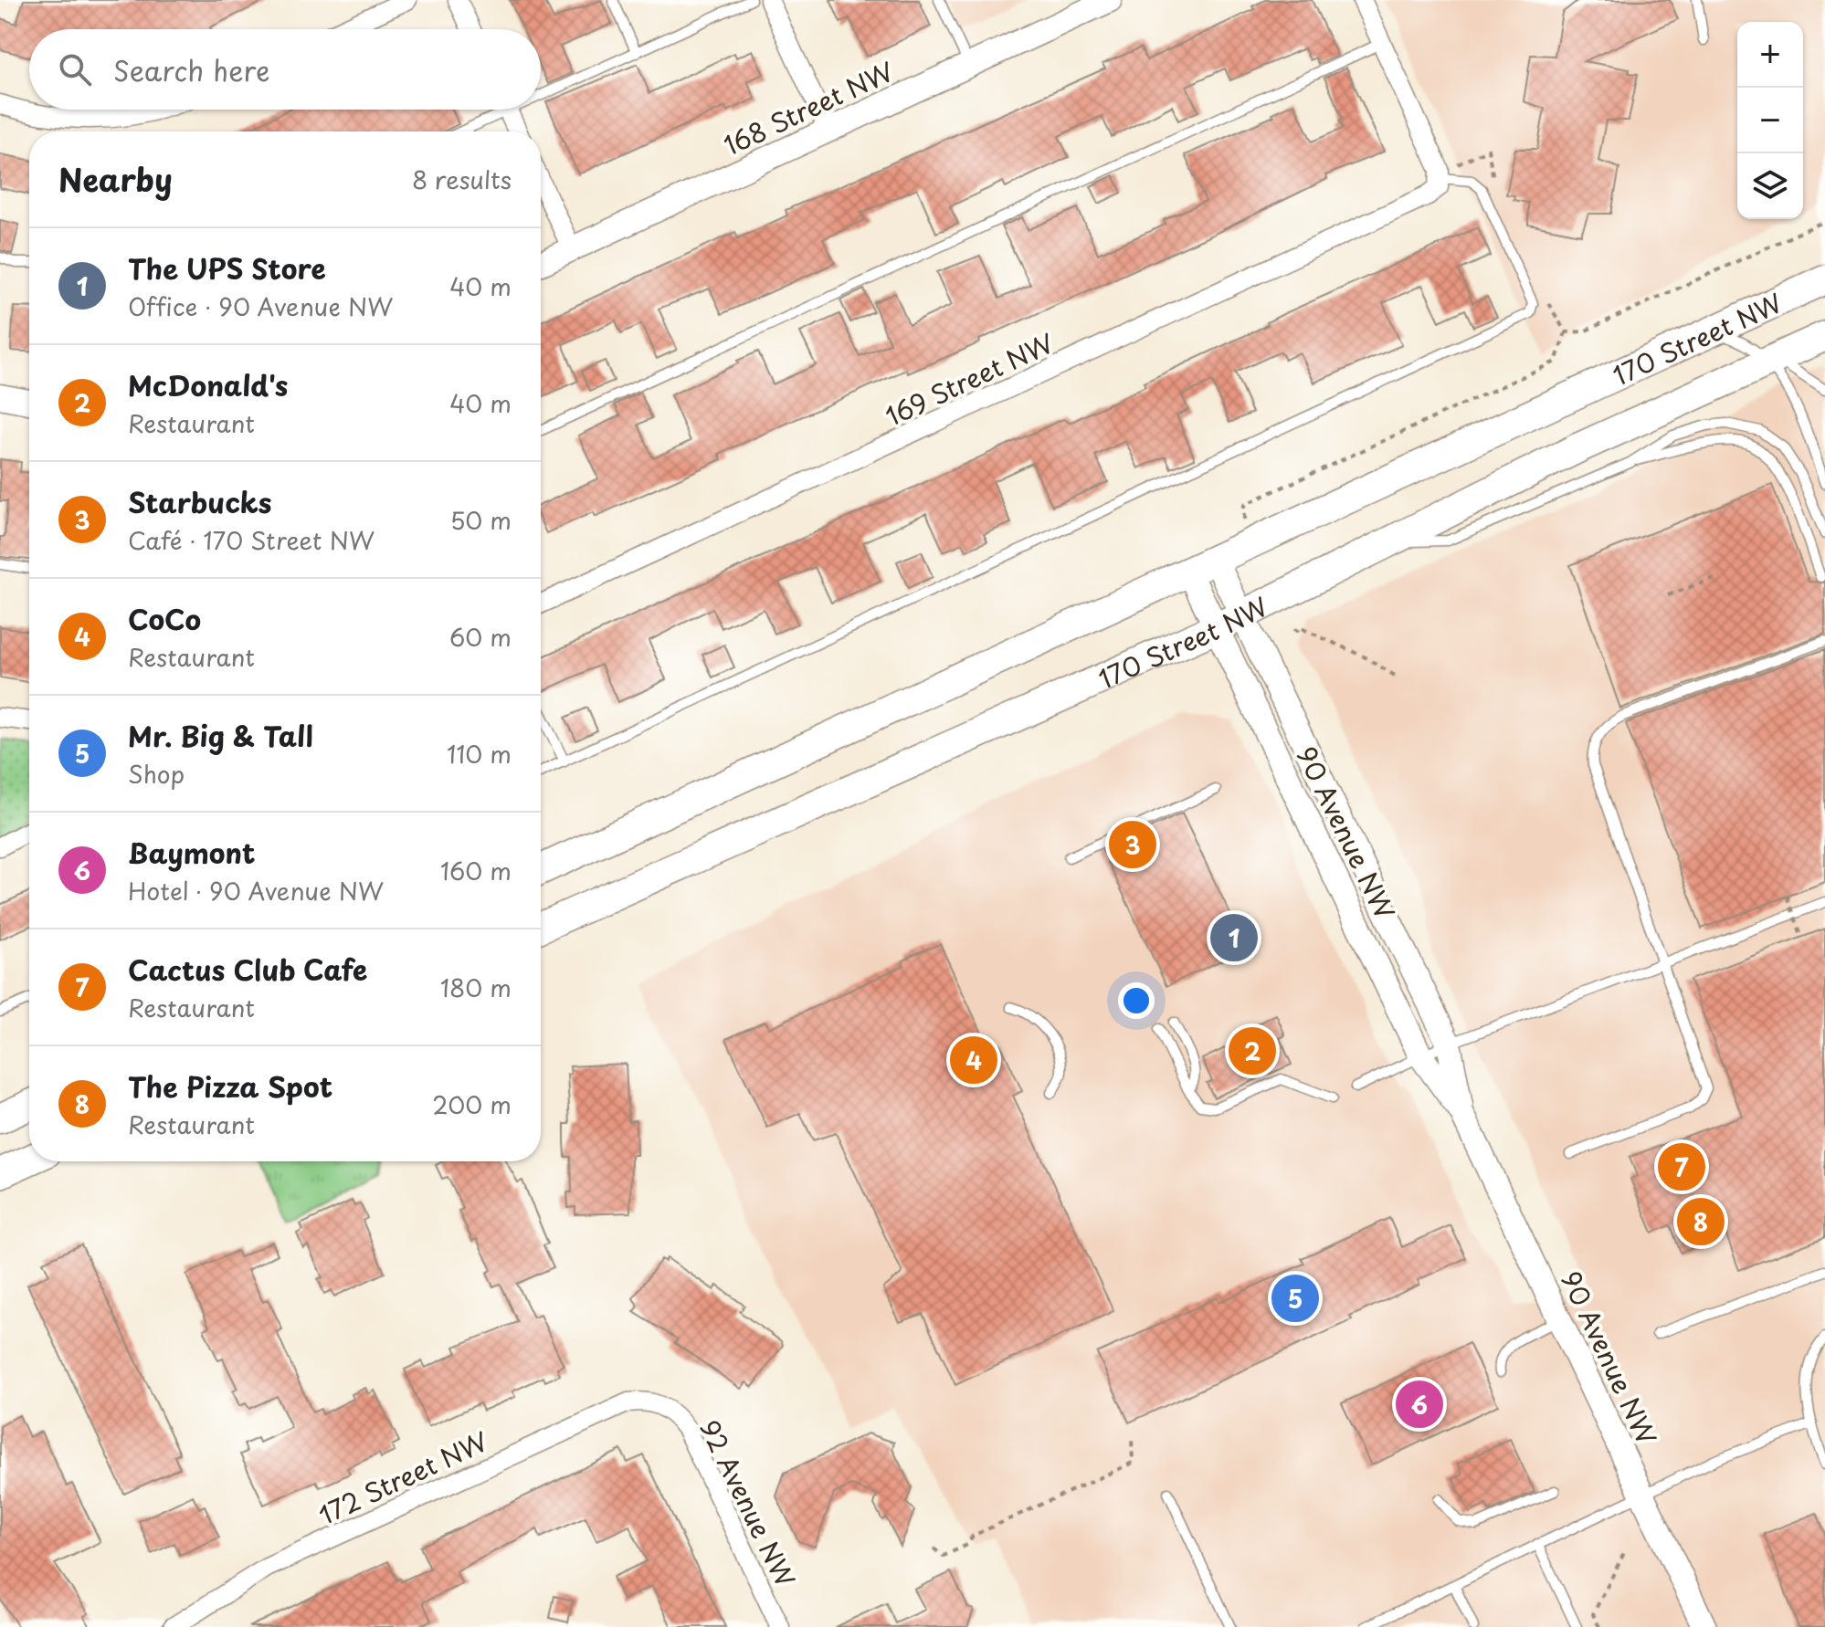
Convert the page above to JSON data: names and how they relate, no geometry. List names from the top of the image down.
{
  "streets": {
    "main road": ["170 Street NW"],
    "street": [
      "168 Street NW",
      "169 Street NW",
      "90 Avenue NW",
      "172 Street NW",
      "92 Avenue NW"
    ]
  },
  "crossings": [
    ["170 Street NW", "90 Avenue NW"],
    ["172 Street NW", "92 Avenue NW"]
  ],
  "page": {
    "map_buttons": ["+", "−"],
    "search": "Search here",
    "heading": ["Nearby", "8 results"],
    "list": [
      {
        "mark": "1",
        "name": "The UPS Store",
        "note": "Office · 90 Avenue NW",
        "value": "40 m"
      },
      {
        "mark": "2",
        "name": "McDonald's",
        "note": "Restaurant",
        "value": "40 m"
      },
      {
        "mark": "3",
        "name": "Starbucks",
        "note": "Café · 170 Street NW",
        "value": "50 m"
      },
      {
        "mark": "4",
        "name": "CoCo",
        "note": "Restaurant",
        "value": "60 m"
      },
      {
        "mark": "5",
        "name": "Mr. Big & Tall",
        "note": "Shop",
        "value": "110 m"
      },
      {
        "mark": "6",
        "name": "Baymont",
        "note": "Hotel · 90 Avenue NW",
        "value": "160 m"
      },
      {
        "mark": "7",
        "name": "Cactus Club Cafe",
        "note": "Restaurant",
        "value": "180 m"
      },
      {
        "mark": "8",
        "name": "The Pizza Spot",
        "note": "Restaurant",
        "value": "200 m"
      }
    ],
    "pins": [
      "3",
      "1",
      "2",
      "4",
      "7",
      "8",
      "5",
      "6"
    ]
  }
}
